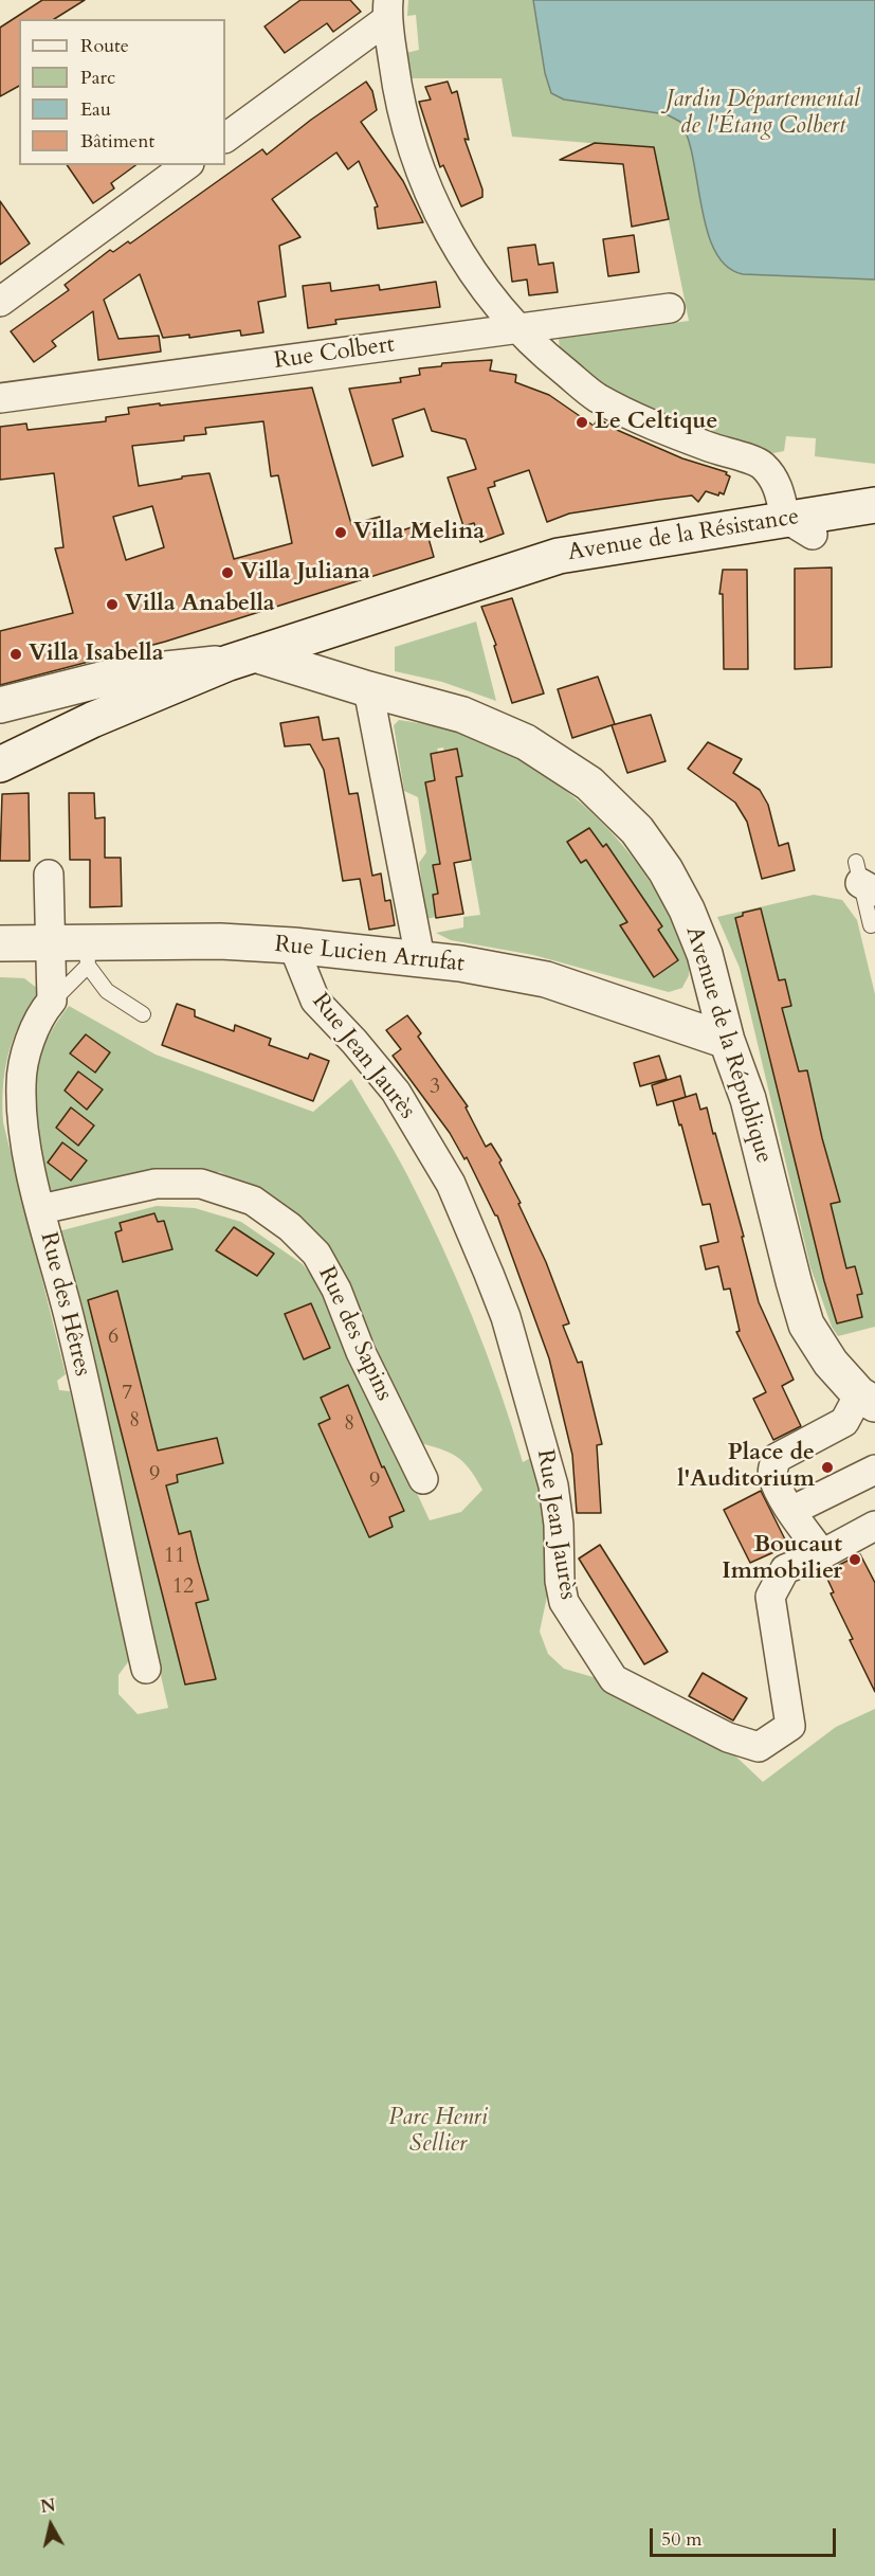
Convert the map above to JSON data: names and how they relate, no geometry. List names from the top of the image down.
{
  "streets": {
    "street": [
      "Rue Colbert",
      "Avenue de la Résistance",
      "Rue Lucien Arrufat",
      "Avenue de la République",
      "Rue Jean Jaurès",
      "Rue des Hêtres",
      "Rue des Sapins"
    ]
  },
  "crossings": [
    ["Avenue de la Résistance", "Avenue de la République"],
    ["Rue Lucien Arrufat", "Avenue de la République"],
    ["Rue Lucien Arrufat", "Rue Jean Jaurès"],
    ["Rue des Hêtres", "Rue des Sapins"]
  ],
  "parks": ["Jardin Départemental de l'Étang Colbert", "Parc Henri Sellier"],
  "places": [
    "Le Celtique",
    "Villa Melina",
    "Villa Juliana",
    "Villa Anabella",
    "Villa Isabella",
    "Place de l'Auditorium",
    "Boucaut Immobilier"
  ],
  "house_numbers": [
    "3",
    "6",
    "7",
    "8",
    "8",
    "9",
    "9",
    "11",
    "12"
  ],
  "legend": [
    "Route",
    "Parc",
    "Eau",
    "Bâtiment"
  ],
  "scale_bar": "50 m",
  "north": "top"
}
